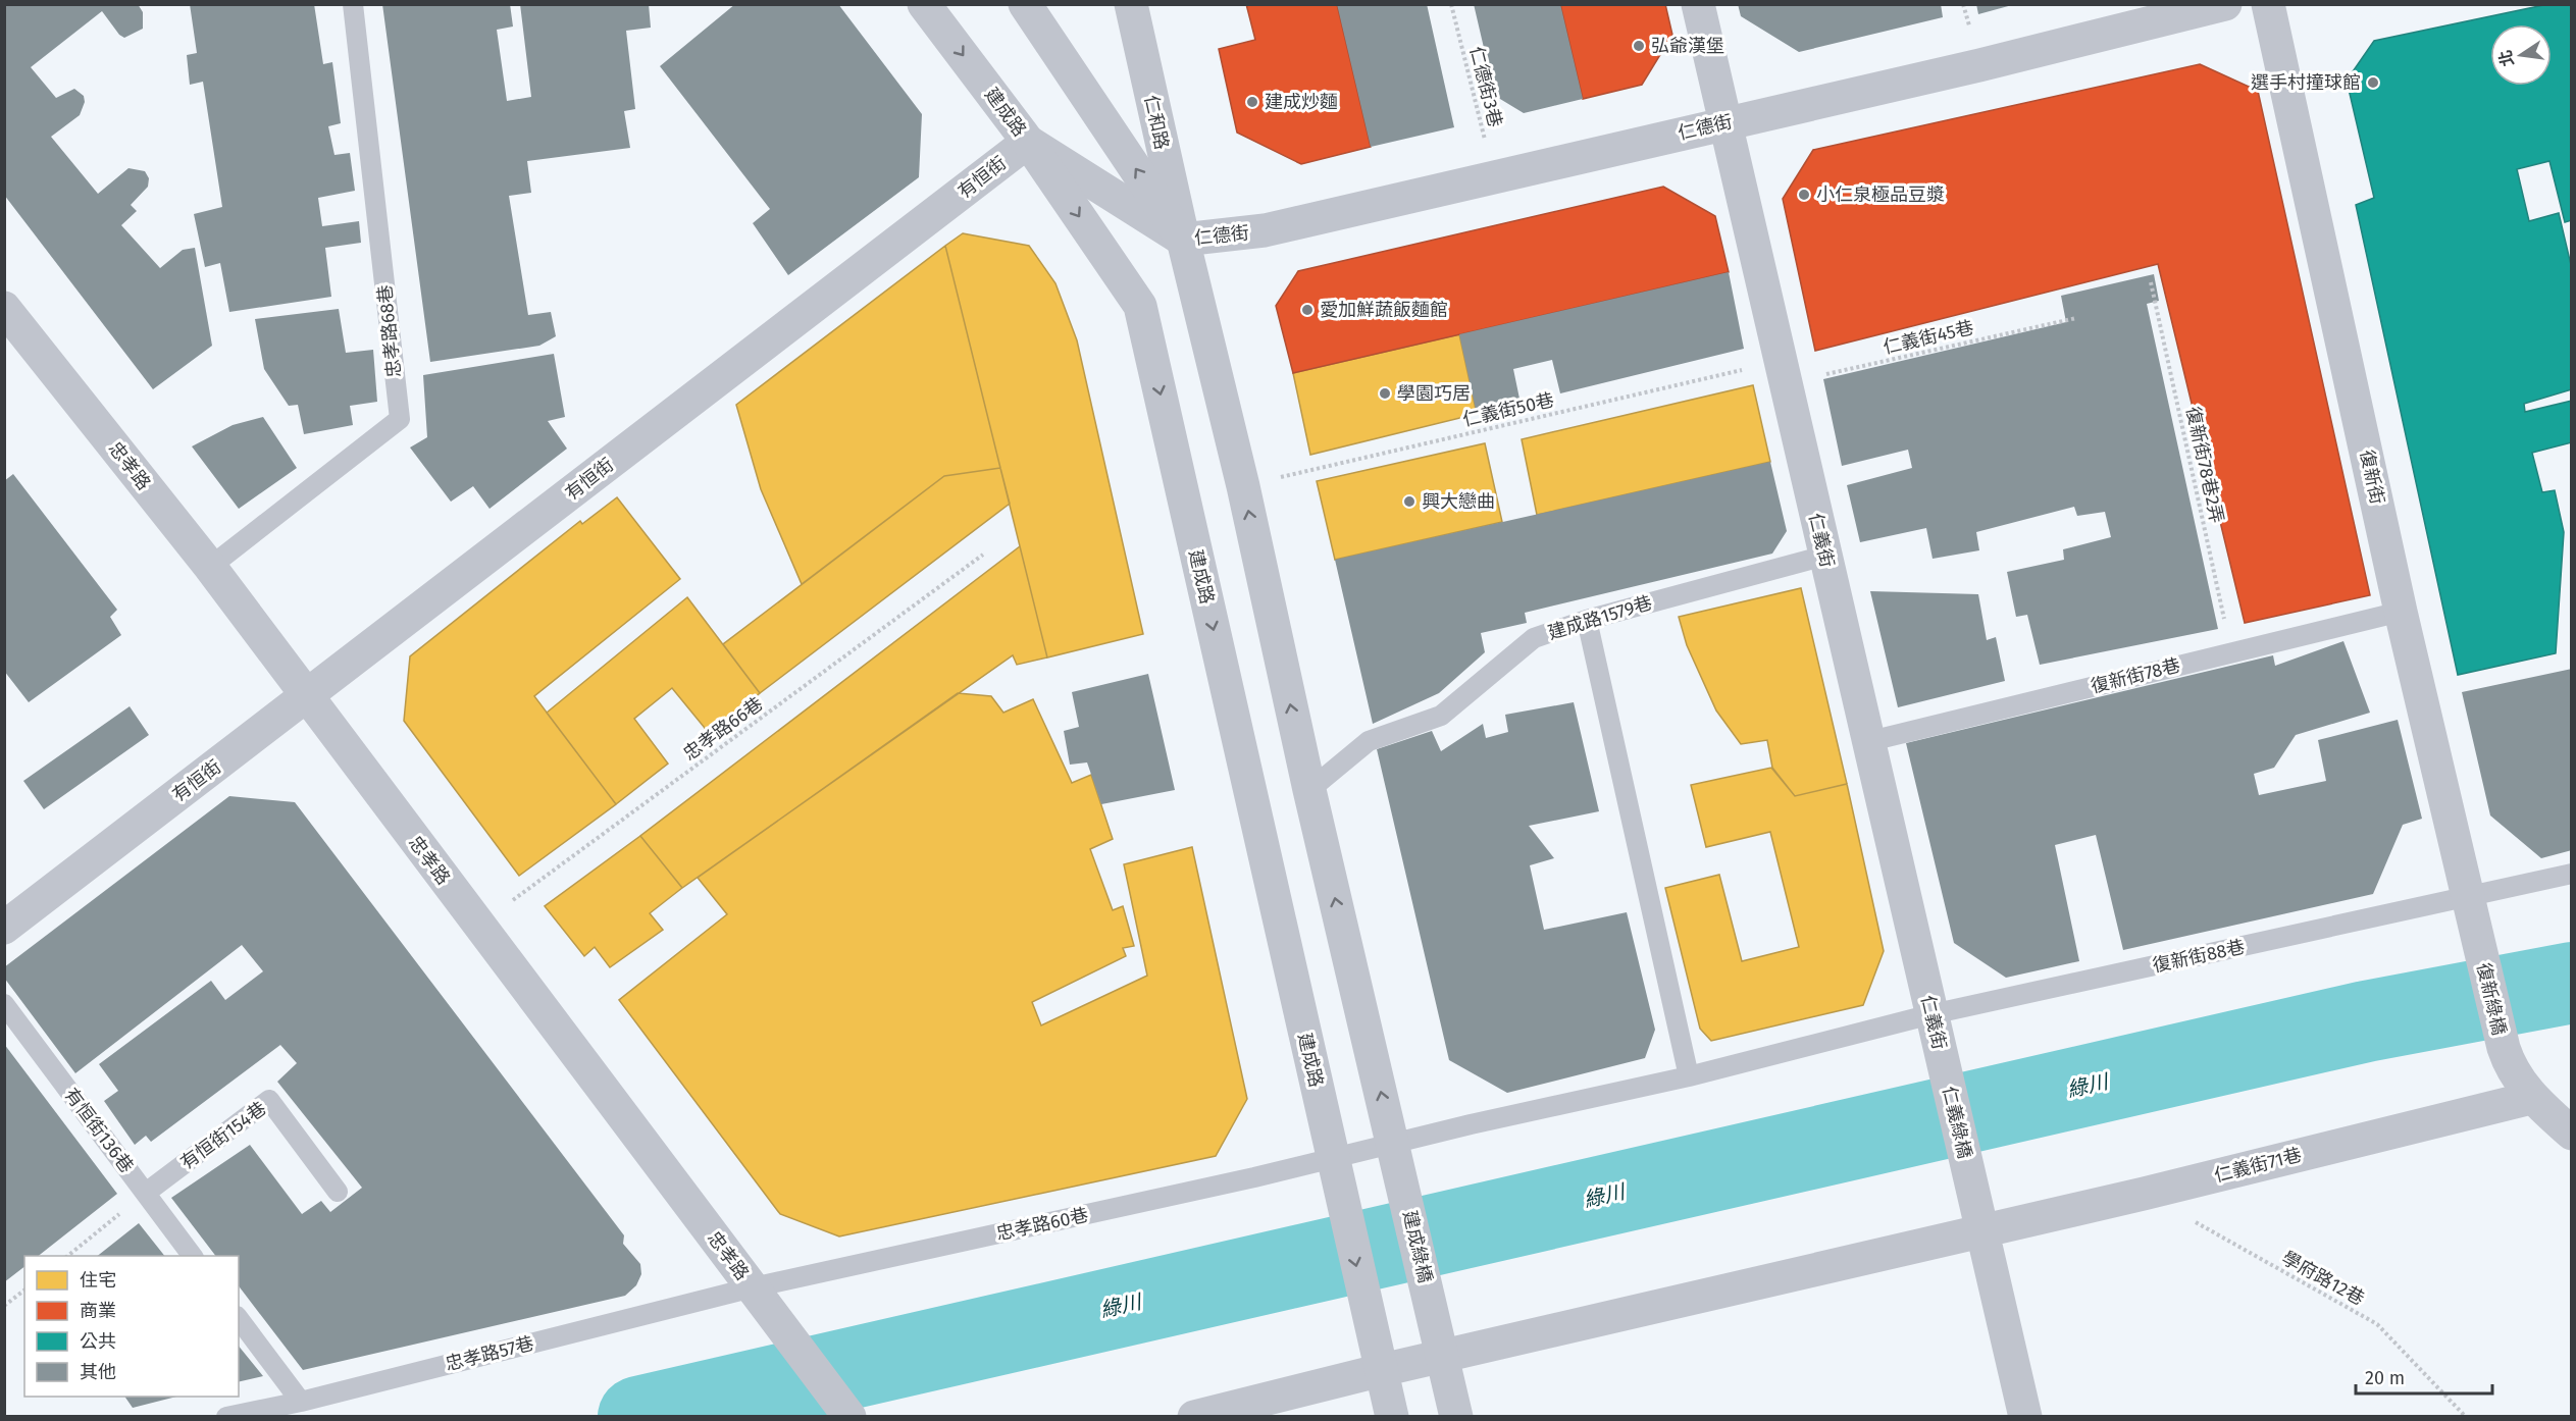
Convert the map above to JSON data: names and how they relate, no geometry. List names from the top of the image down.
{
  "streets": {
    "street": [
      "建成路",
      "仁和路",
      "仁德街",
      "有恒街",
      "忠孝路",
      "復新街",
      "仁義街",
      "復新綠橋",
      "仁義綠橋",
      "仁義街71巷",
      "建成綠橋"
    ],
    "lane": [
      "忠孝路68巷",
      "建成路1579巷",
      "復新街78巷",
      "復新街88巷",
      "有恒街136巷",
      "有恒街154巷",
      "忠孝路60巷",
      "忠孝路57巷"
    ],
    "path": [
      "仁德街3巷",
      "仁義街45巷",
      "仁義街50巷",
      "復新街78巷2弄",
      "忠孝路66巷",
      "學府路12巷"
    ]
  },
  "crossings": [
    ["仁德街3巷", "仁德街"],
    ["建成路", "有恒街"],
    ["建成路", "忠孝路60巷"],
    ["仁和路", "仁德街"],
    ["仁德街", "仁義街"],
    ["有恒街", "忠孝路"],
    ["忠孝路68巷", "忠孝路"],
    ["仁義街45巷", "仁義街50巷"],
    ["仁義街45巷", "仁義街"],
    ["仁義街50巷", "仁義街"],
    ["復新街78巷2弄", "復新街78巷"],
    ["忠孝路", "忠孝路66巷"],
    ["忠孝路", "忠孝路60巷"],
    ["忠孝路", "忠孝路57巷"],
    ["復新街", "復新街78巷"],
    ["復新街", "復新街88巷"],
    ["復新街", "復新綠橋"],
    ["仁義街", "建成路1579巷"],
    ["仁義街", "復新街78巷"],
    ["仁義街", "復新街88巷"],
    ["仁義街", "仁義綠橋"],
    ["復新街88巷", "忠孝路60巷"],
    ["復新綠橋", "仁義街71巷"],
    ["仁義綠橋", "仁義街71巷"],
    ["有恒街136巷", "有恒街154巷"],
    ["仁義街71巷", "建成綠橋"],
    ["仁義街71巷", "學府路12巷"],
    ["忠孝路60巷", "建成綠橋"],
    ["忠孝路60巷", "忠孝路57巷"]
  ],
  "water": ["綠川"],
  "places": [
    "弘爺漢堡",
    "選手村撞球館",
    "建成炒麵",
    "小仁泉極品豆漿",
    "愛加鮮蔬飯麵館",
    "學園巧居",
    "興大戀曲"
  ],
  "legend": [
    "住宅",
    "商業",
    "公共",
    "其他"
  ],
  "scale_bar": "20 m",
  "north": "left"
}
